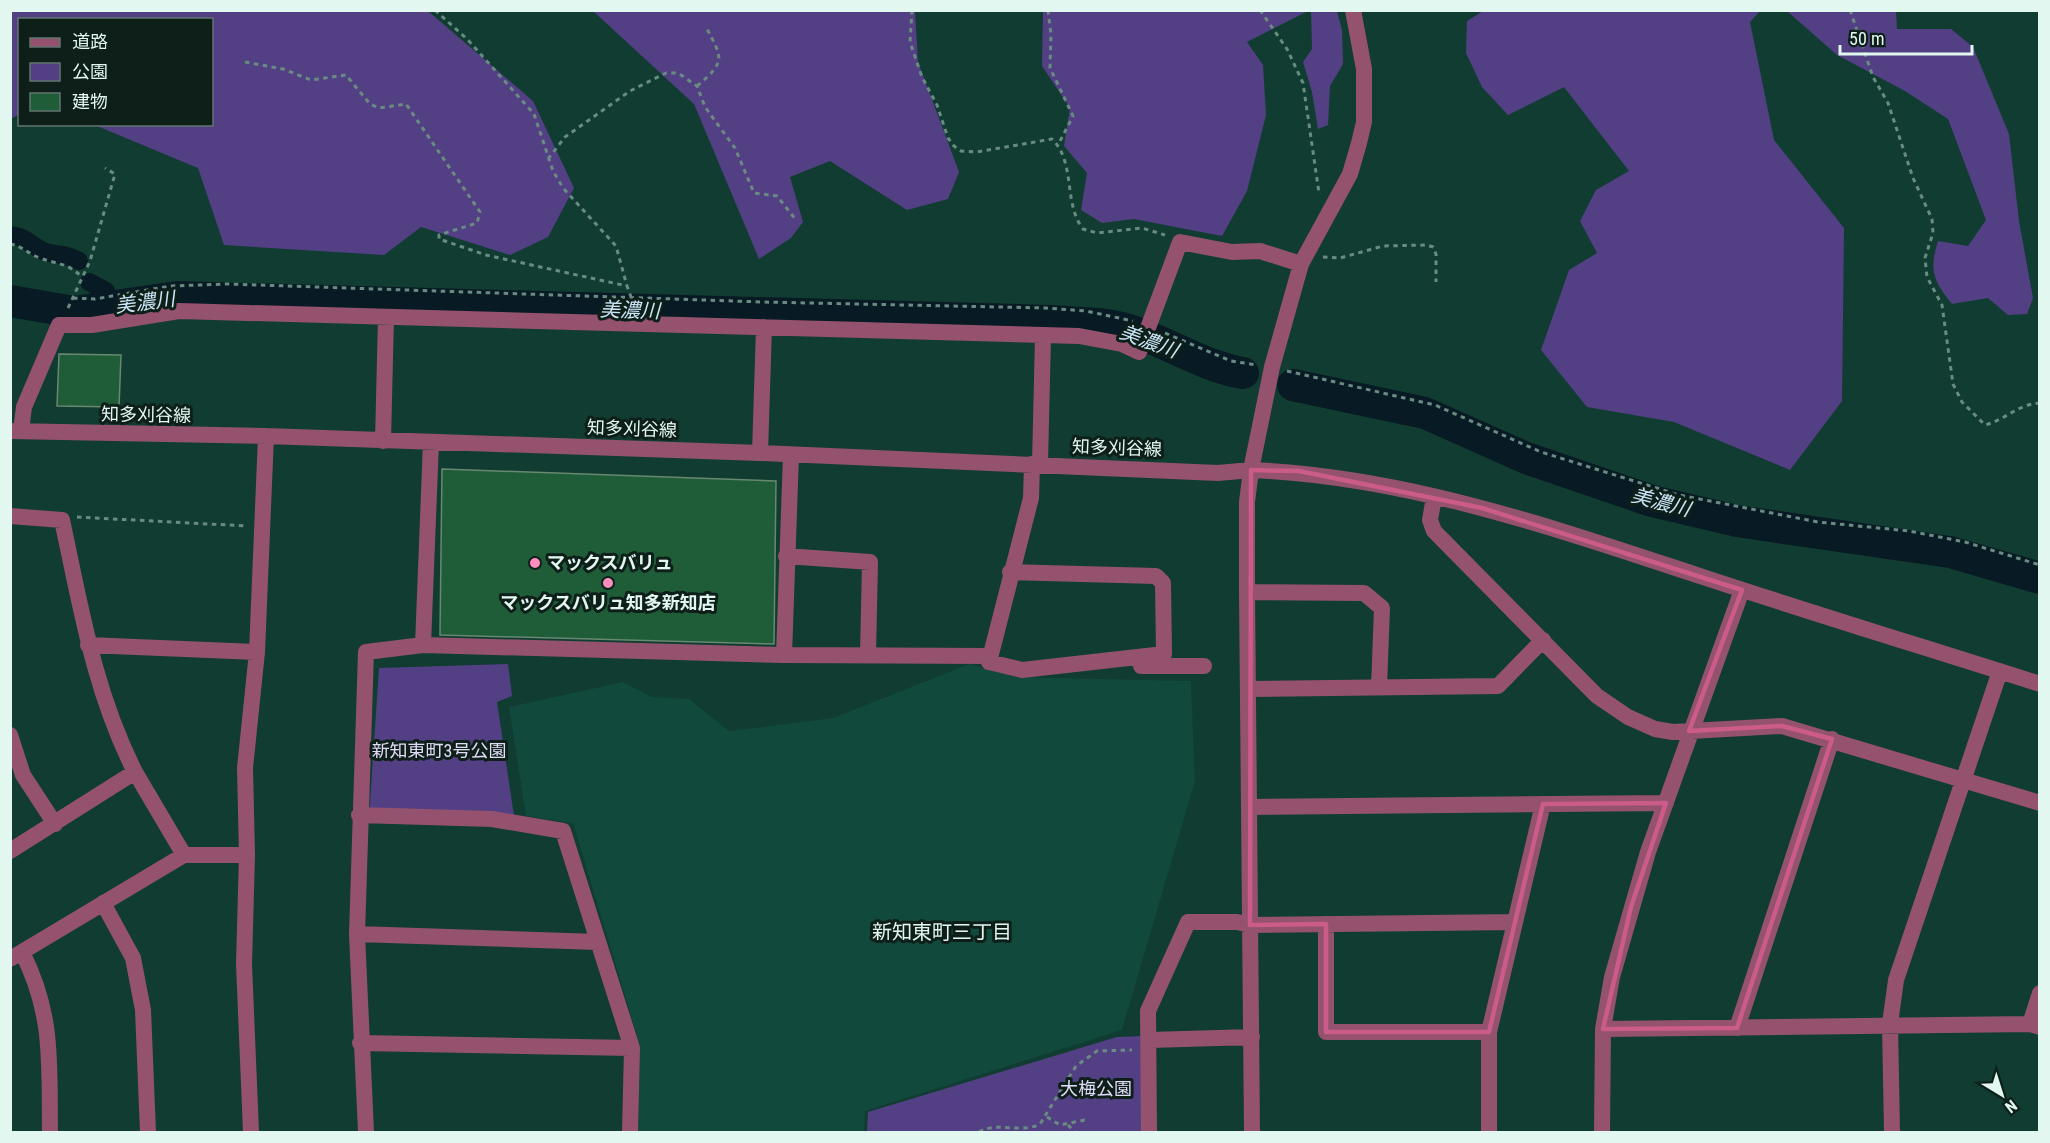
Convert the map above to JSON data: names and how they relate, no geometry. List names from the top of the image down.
{
  "streets": {
    "street": ["知多刈谷線"]
  },
  "districts": ["新知東町三丁目"],
  "water": ["美濃川"],
  "parks": ["新知東町3号公園", "大梅公園"],
  "places": ["マックスバリュ", "マックスバリュ知多新知店"],
  "legend": ["道路", "公園", "建物"],
  "scale_bar": "50 m",
  "north": "bottom right"
}
